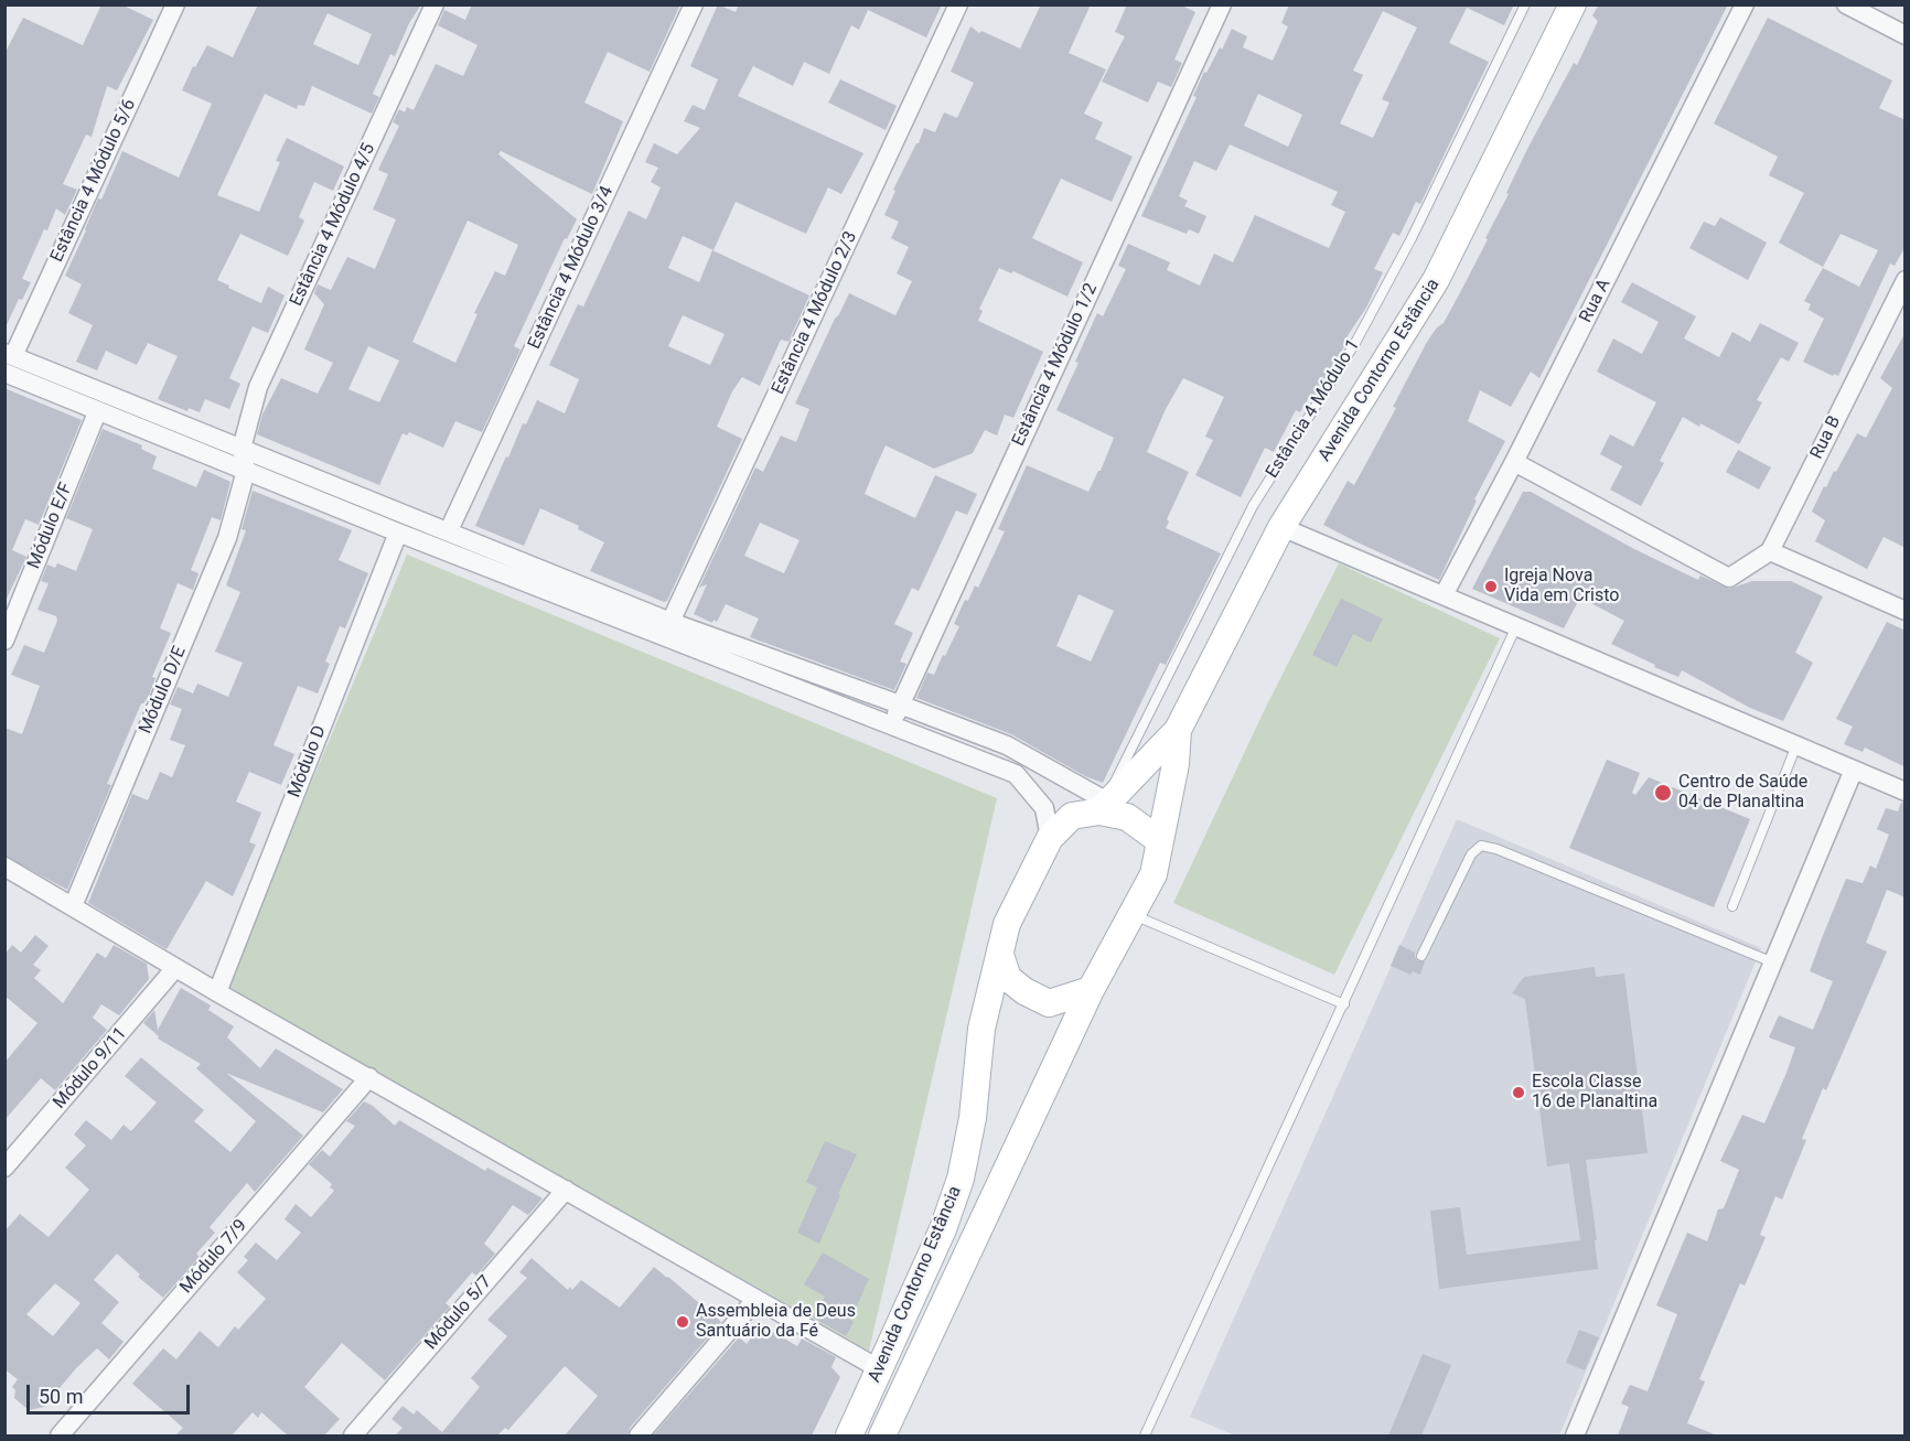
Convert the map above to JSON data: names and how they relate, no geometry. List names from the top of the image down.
{
  "streets": {
    "street": [
      "Estância 4 Módulo 5/6",
      "Estância 4 Módulo 4/5",
      "Estância 4 Módulo 3/4",
      "Rua A",
      "Estância 4 Módulo 2/3",
      "Estância 4 Módulo 1/2",
      "Avenida Contorno Estância",
      "Rua B",
      "Módulo E/F",
      "Módulo D/E",
      "Módulo D",
      "Módulo 9/11",
      "Módulo 7/9",
      "Módulo 5/7"
    ],
    "lane": ["Estância 4 Módulo 1"]
  },
  "crossings": [
    ["Avenida Contorno Estância", "Estância 4 Módulo 1"]
  ],
  "places": [
    "Igreja Nova Vida em Cristo",
    "Centro de Saúde 04 de Planaltina",
    "Escola Classe 16 de Planaltina",
    "Assembleia de Deus Santuário da Fé"
  ],
  "scale_bar": "50 m"
}
